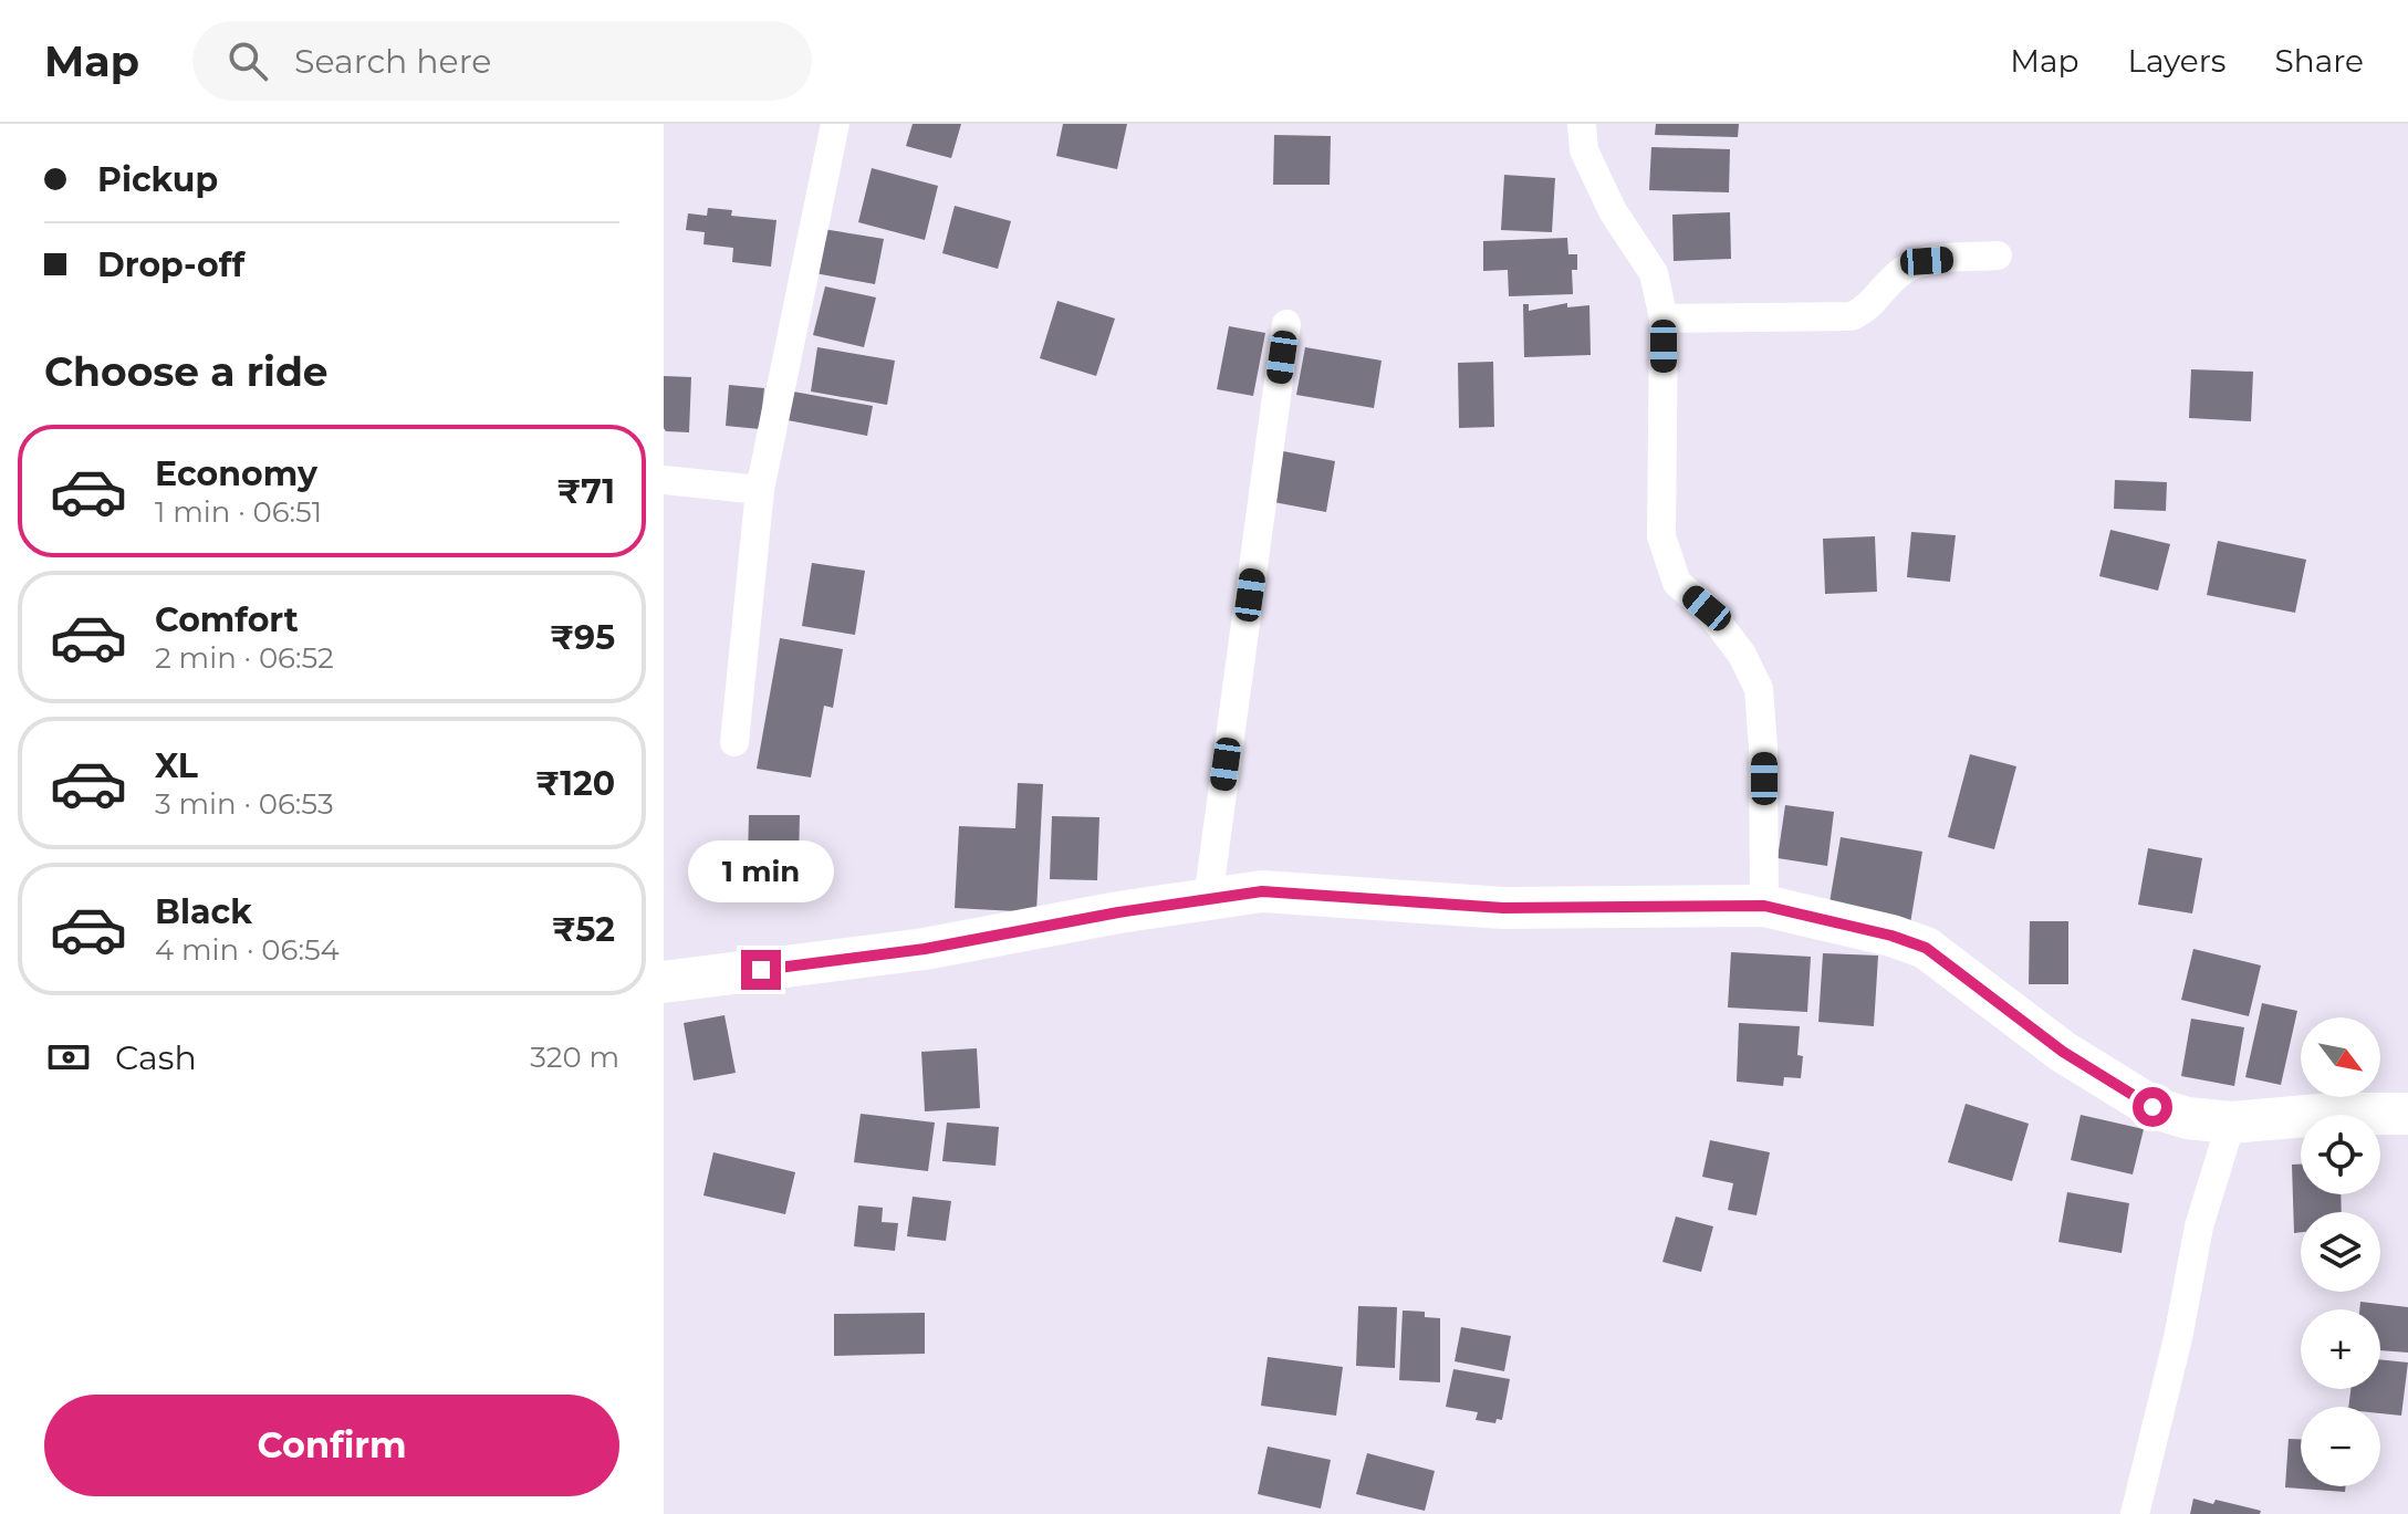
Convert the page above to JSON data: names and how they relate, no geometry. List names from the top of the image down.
{
  "north": "bottom right",
  "page": {
    "header": "Map",
    "search": "Search here",
    "nav": ["Map", "Layers", "Share"],
    "banner": ["Pickup", "Drop-off"],
    "heading": "Choose a ride",
    "list": [
      {
        "name": "Economy",
        "note": "1 min · 06:51",
        "value": "₹71"
      },
      {
        "name": "Comfort",
        "note": "2 min · 06:52",
        "value": "₹95"
      },
      {
        "name": "XL",
        "note": "3 min · 06:53",
        "value": "₹120"
      },
      {
        "name": "Black",
        "note": "4 min · 06:54",
        "value": "₹52"
      }
    ],
    "bubble": "1 min",
    "pay": ["Cash", "320 m"],
    "map_buttons": ["+", "−"],
    "buttons": "Confirm"
  }
}
